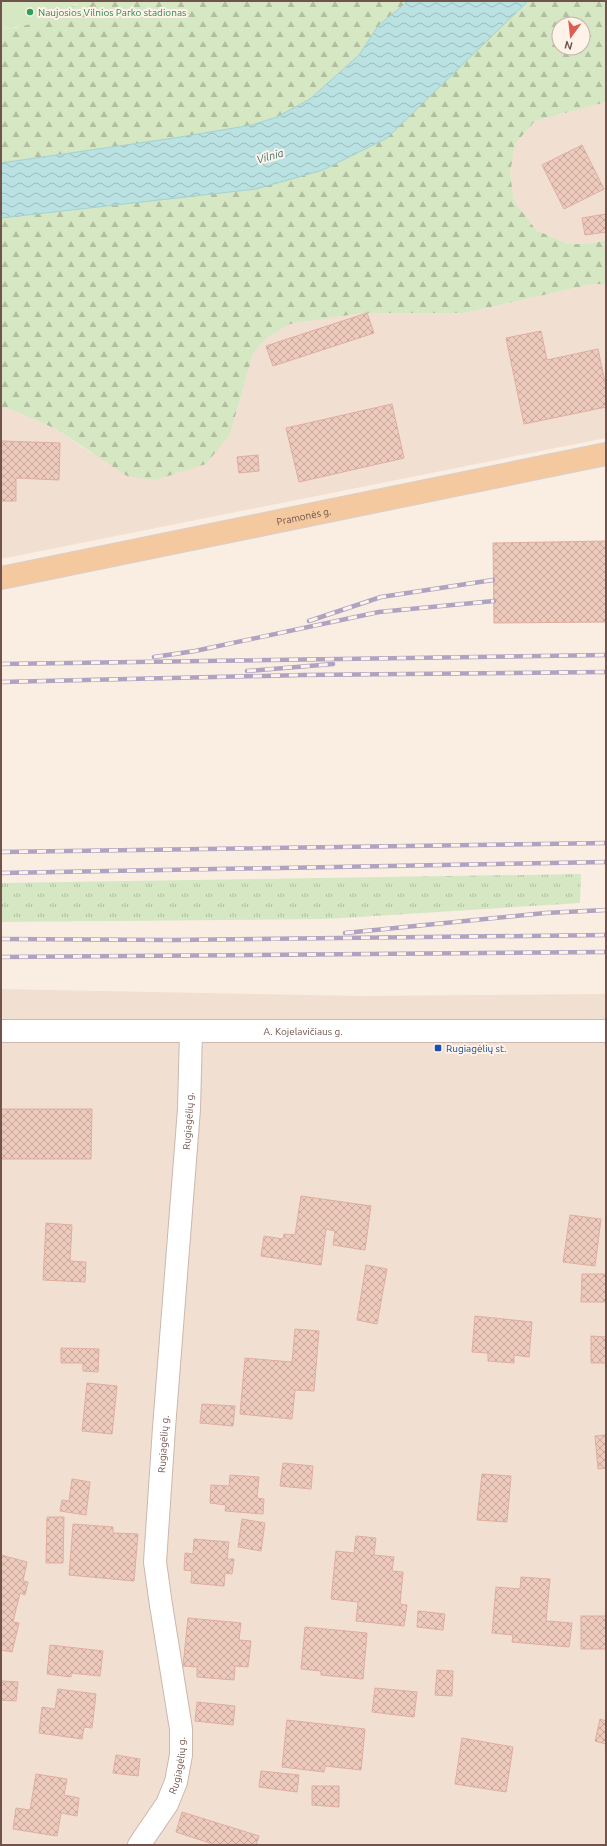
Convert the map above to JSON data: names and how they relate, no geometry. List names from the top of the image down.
{
  "streets": {
    "main road": ["Pramonės g."],
    "street": ["A. Kojelavičiaus g.", "Rugiagėlių g."]
  },
  "crossings": [
    ["A. Kojelavičiaus g.", "Rugiagėlių g."]
  ],
  "water": ["Vilnia"],
  "places": {
    "other": ["Naujosios Vilnios Parko stadionas"],
    "transit": ["Rugiagėlių st."]
  },
  "north": "bottom"
}
